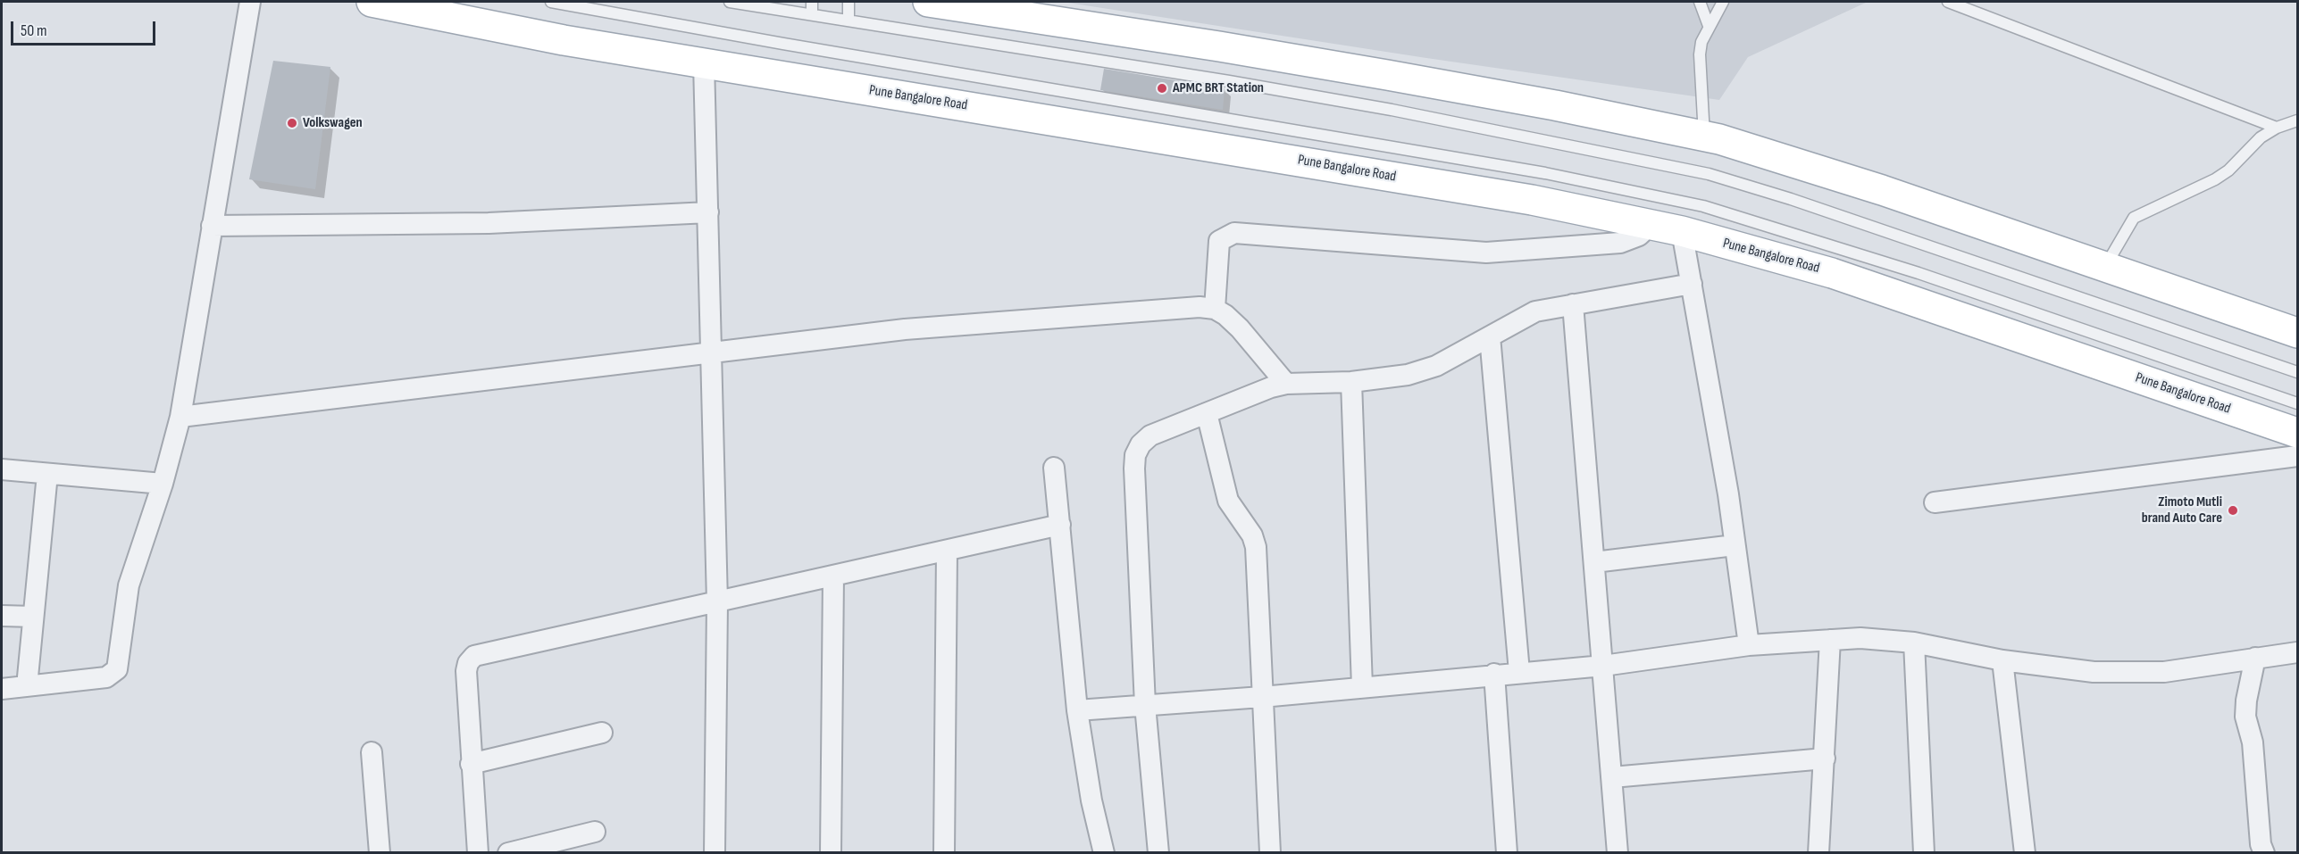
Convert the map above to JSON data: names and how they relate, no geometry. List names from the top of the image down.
{
  "streets": {
    "main road": ["Pune Bangalore Road"]
  },
  "places": ["APMC BRT Station", "Volkswagen", "Zimoto Mutli brand Auto Care"],
  "scale_bar": "50 m"
}
